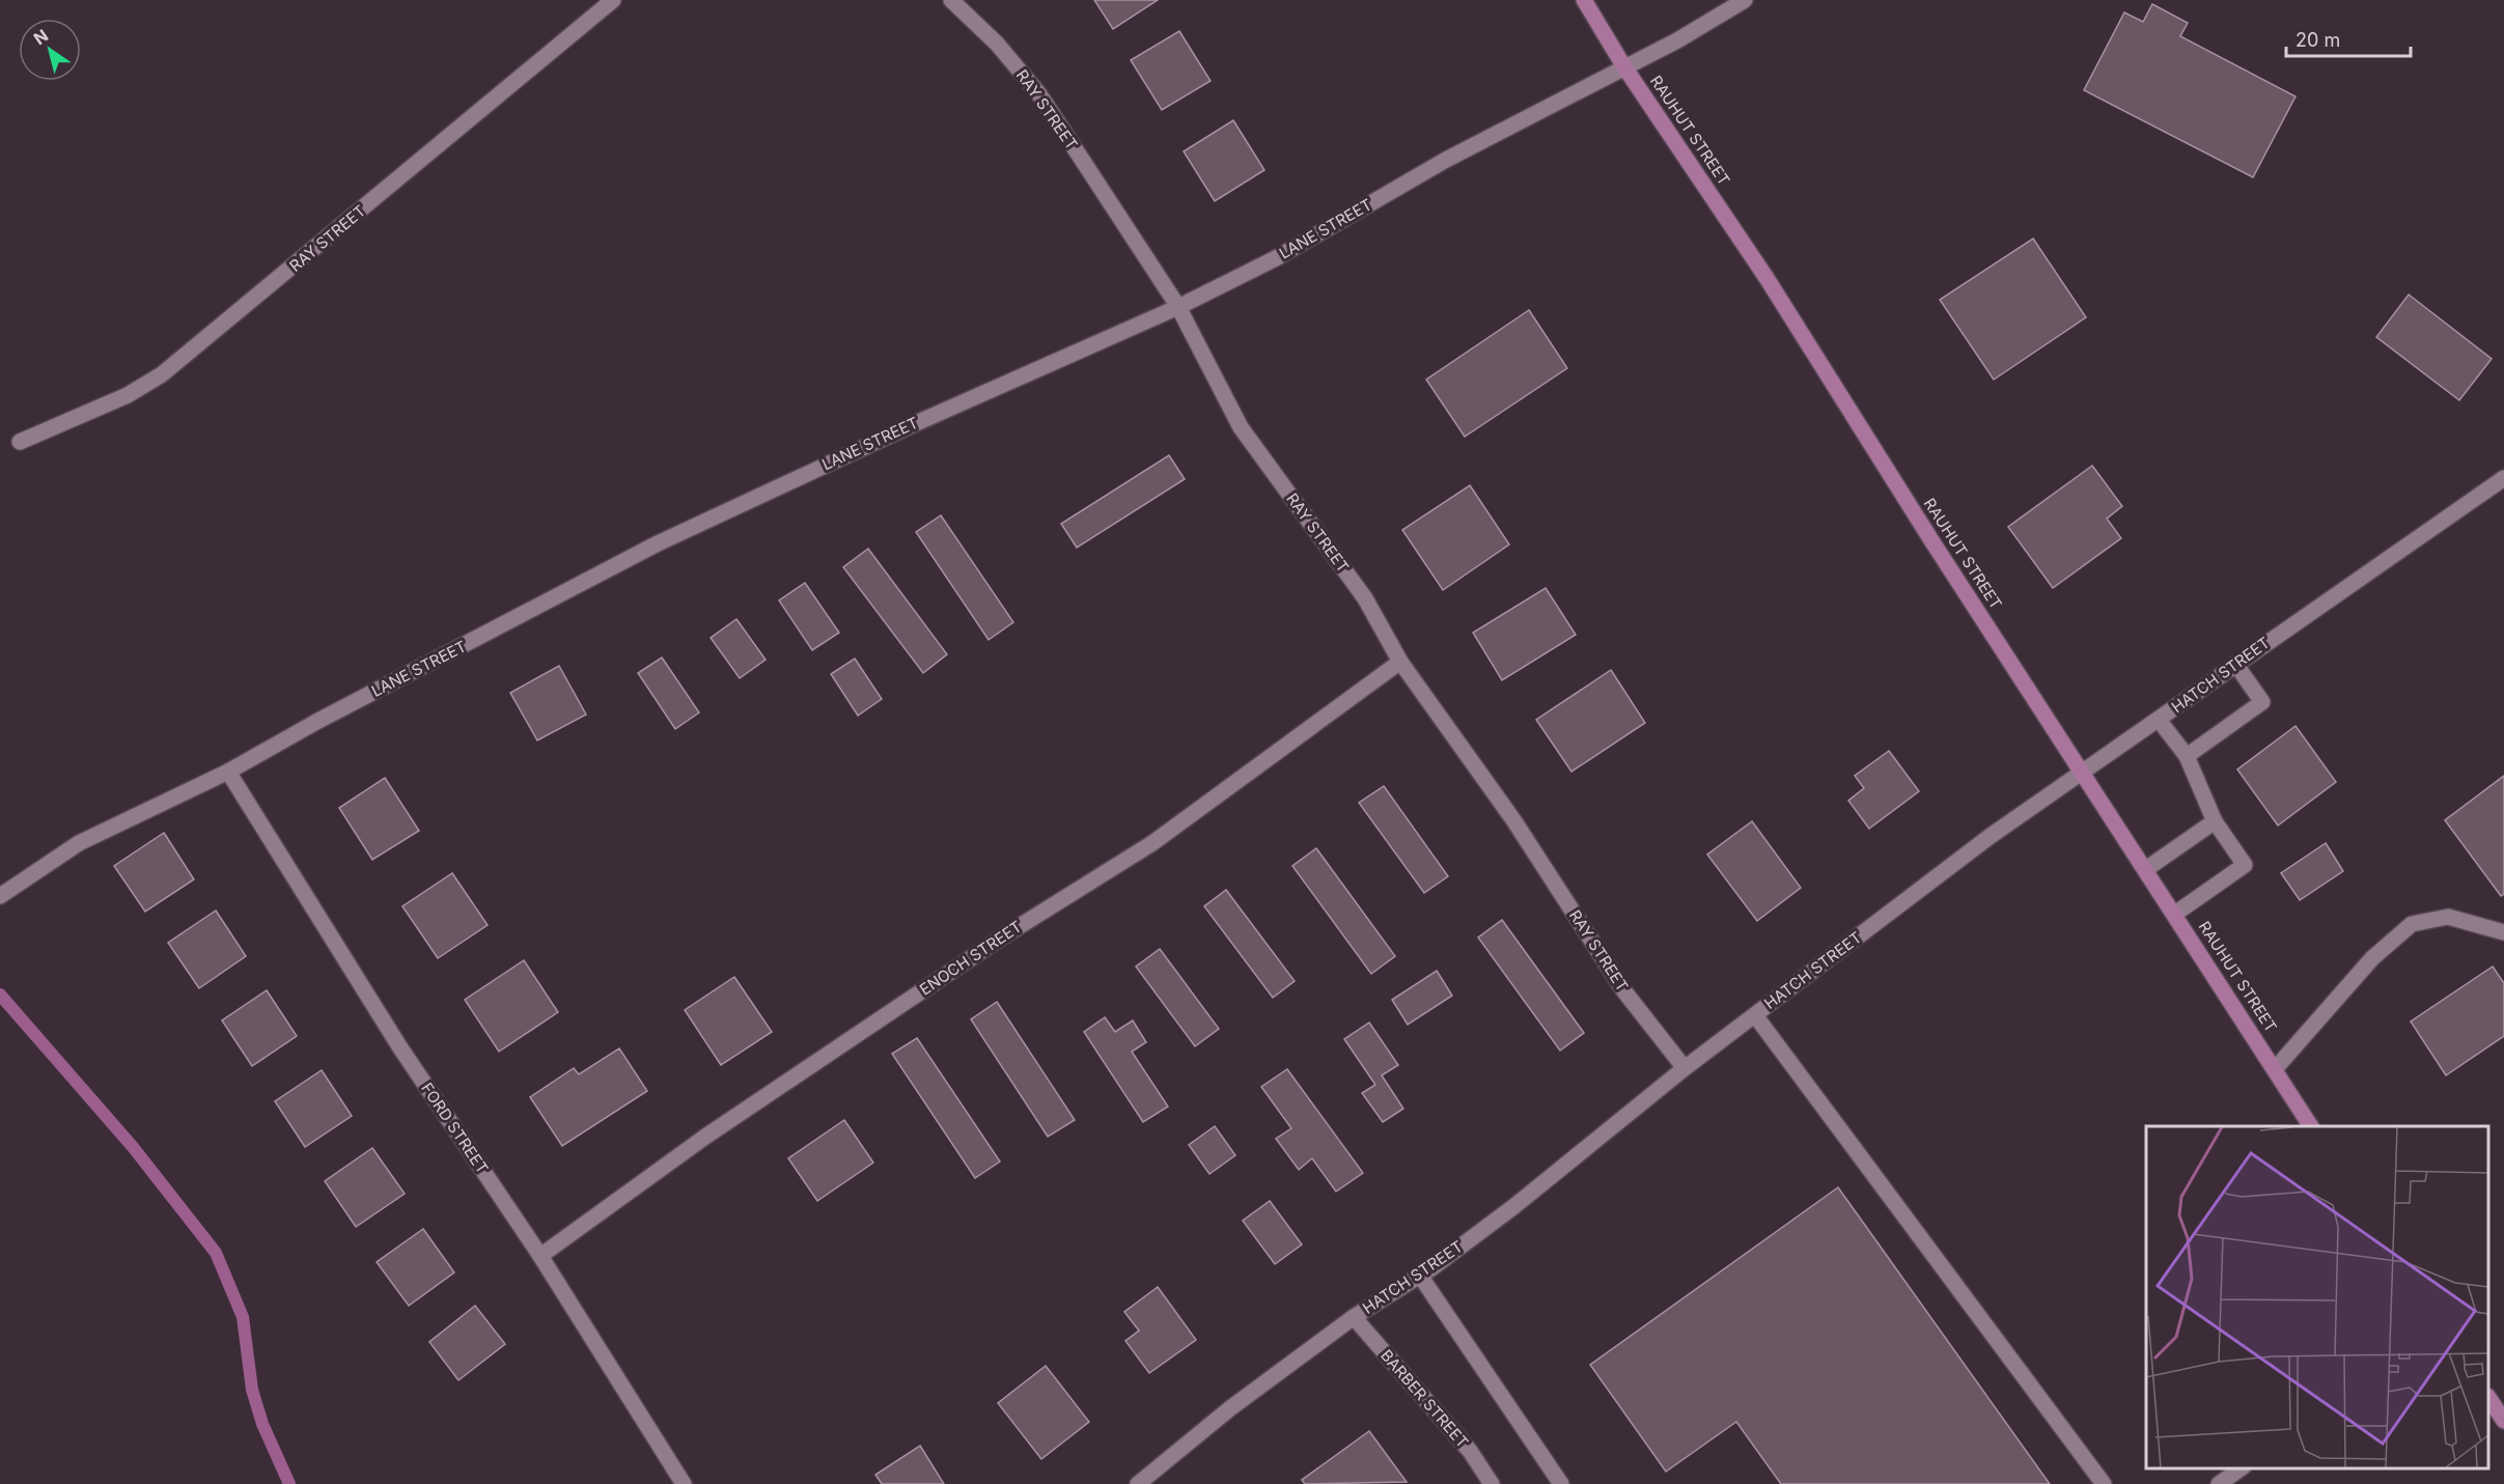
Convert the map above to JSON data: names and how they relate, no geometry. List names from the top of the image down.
{
  "streets": {
    "main road": ["RAUHUT STREET"],
    "street": [
      "RAY STREET",
      "LANE STREET",
      "HATCH STREET",
      "ENOCH STREET",
      "FORD STREET",
      "BARBER STREET"
    ]
  },
  "crossings": [
    ["RAY STREET", "LANE STREET"],
    ["RAY STREET", "HATCH STREET"],
    ["RAY STREET", "ENOCH STREET"],
    ["RAUHUT STREET", "LANE STREET"],
    ["RAUHUT STREET", "HATCH STREET"],
    ["LANE STREET", "FORD STREET"],
    ["HATCH STREET", "BARBER STREET"],
    ["ENOCH STREET", "FORD STREET"]
  ],
  "scale_bar": "20 m",
  "north": "top left"
}
